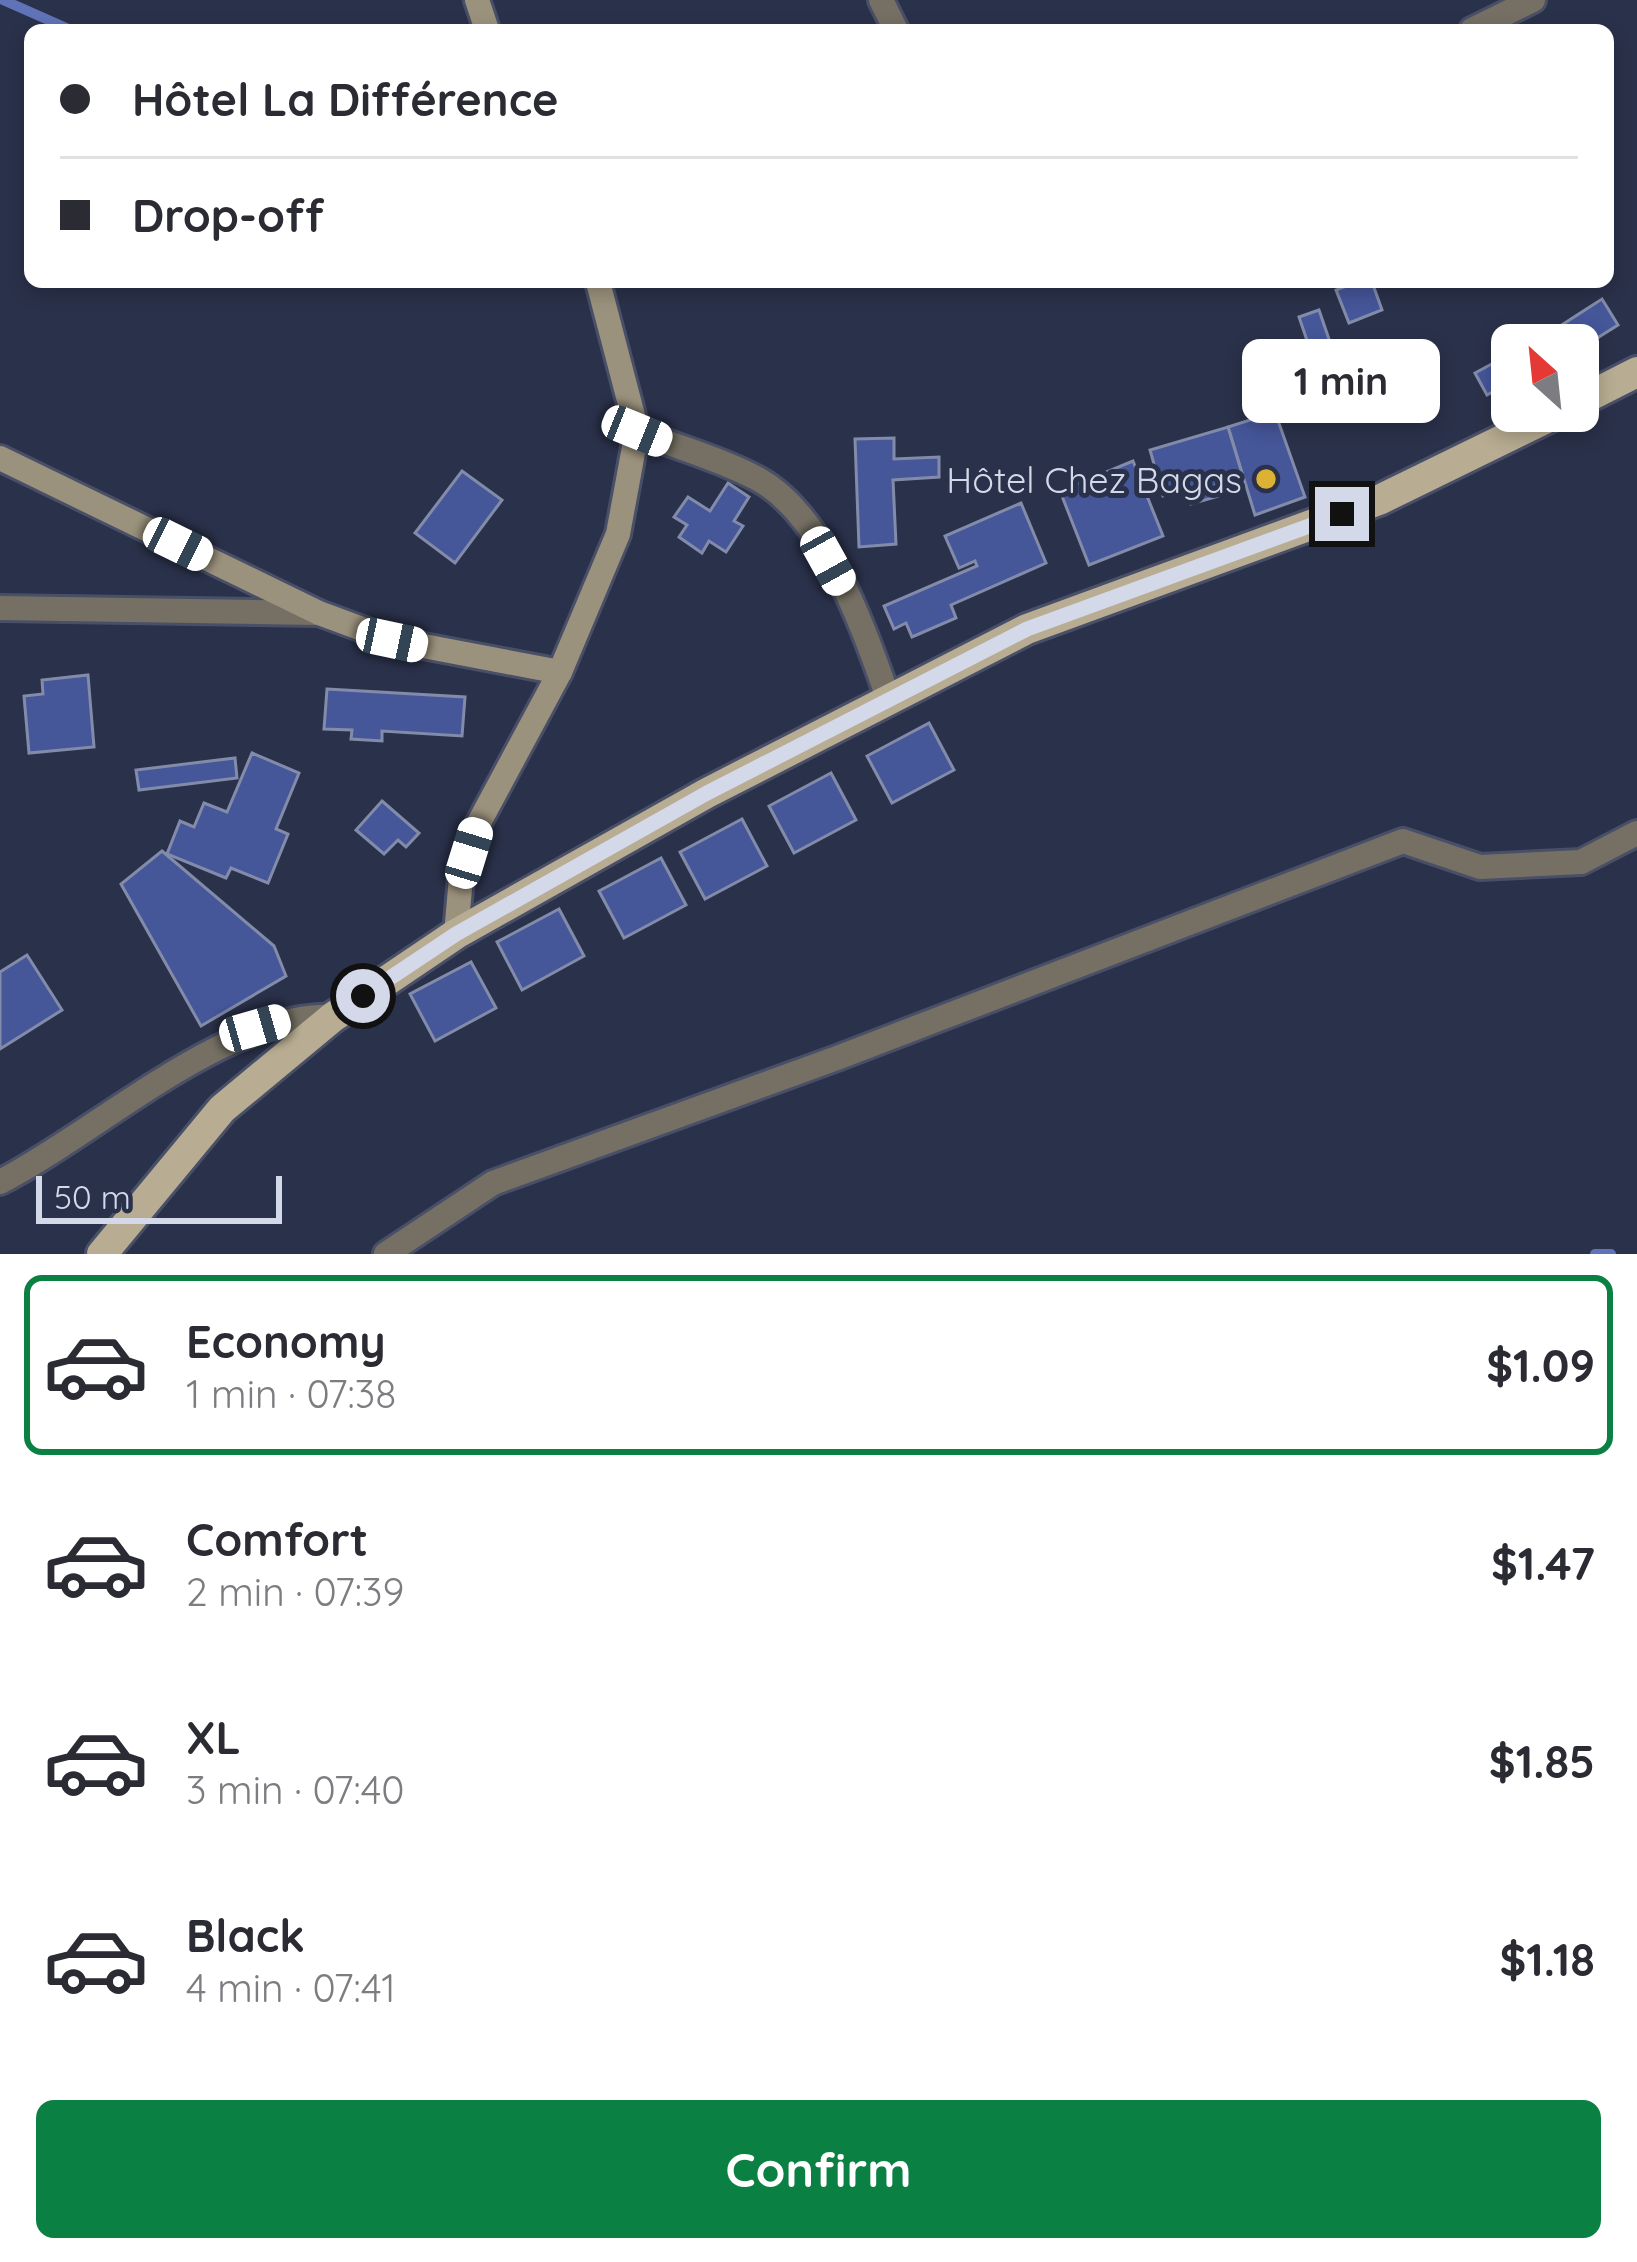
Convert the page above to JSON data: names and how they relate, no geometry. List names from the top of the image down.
{
  "places": ["Hôtel Chez Bagas"],
  "scale_bar": "50 m",
  "north": "top left",
  "page": {
    "banner": ["Hôtel La Différence", "Drop-off"],
    "bubble": "1 min",
    "scale": "50 m",
    "list": [
      {
        "name": "Economy",
        "note": "1 min · 07:38",
        "value": "$1.09"
      },
      {
        "name": "Comfort",
        "note": "2 min · 07:39",
        "value": "$1.47"
      },
      {
        "name": "XL",
        "note": "3 min · 07:40",
        "value": "$1.85"
      },
      {
        "name": "Black",
        "note": "4 min · 07:41",
        "value": "$1.18"
      }
    ],
    "buttons": "Confirm"
  }
}
